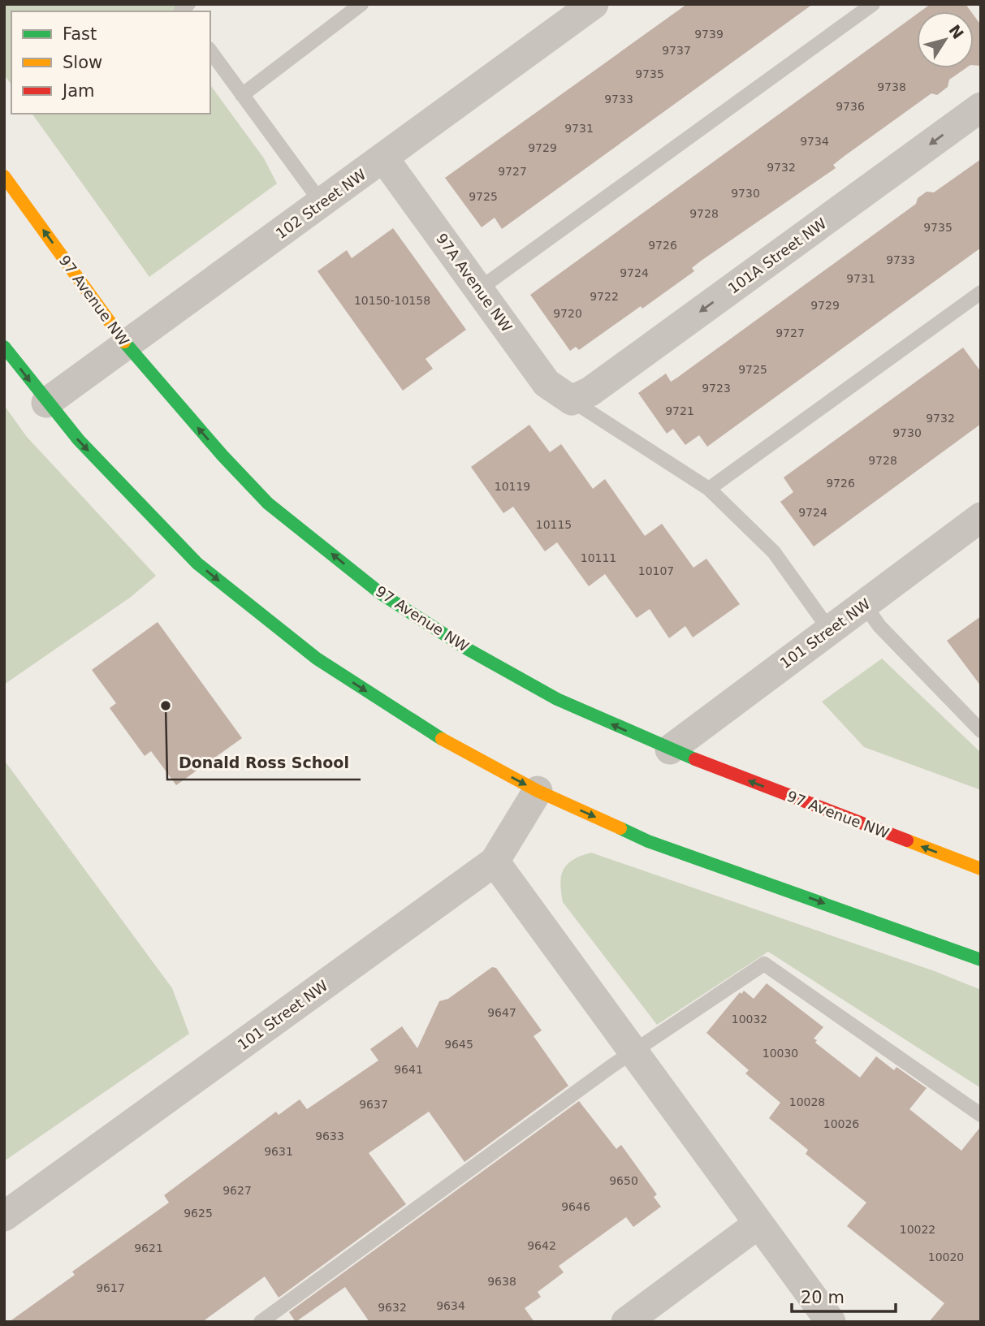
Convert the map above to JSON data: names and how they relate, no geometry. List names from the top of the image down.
{
  "streets": {
    "main road": ["97 Avenue NW"],
    "street": [
      "102 Street NW",
      "101A Street NW",
      "97A Avenue NW",
      "101 Street NW"
    ]
  },
  "crossings": [
    ["102 Street NW", "97A Avenue NW"],
    ["102 Street NW", "97 Avenue NW"],
    ["101A Street NW", "97A Avenue NW"],
    ["97 Avenue NW", "101 Street NW"]
  ],
  "one_way": ["101A Street NW"],
  "places": ["Donald Ross School"],
  "house_numbers": [
    "9739",
    "9737",
    "9735",
    "9738",
    "9733",
    "9736",
    "9731",
    "9734",
    "9729",
    "9732",
    "9727",
    "9730",
    "9725",
    "9728",
    "9735",
    "9726",
    "9733",
    "9724",
    "9731",
    "9722",
    "10150-10158",
    "9729",
    "9720",
    "9727",
    "9725",
    "9723",
    "9721",
    "9732",
    "9730",
    "9728",
    "9726",
    "10119",
    "9724",
    "10115",
    "10111",
    "10107",
    "9647",
    "10032",
    "9645",
    "10030",
    "9641",
    "10028",
    "9637",
    "10026",
    "9633",
    "9631",
    "9650",
    "9627",
    "9646",
    "9625",
    "10022",
    "9642",
    "9621",
    "10020",
    "9638",
    "9617",
    "9634",
    "9632"
  ],
  "legend": ["Fast", "Slow", "Jam"],
  "scale_bar": "20 m",
  "north": "top right"
}
